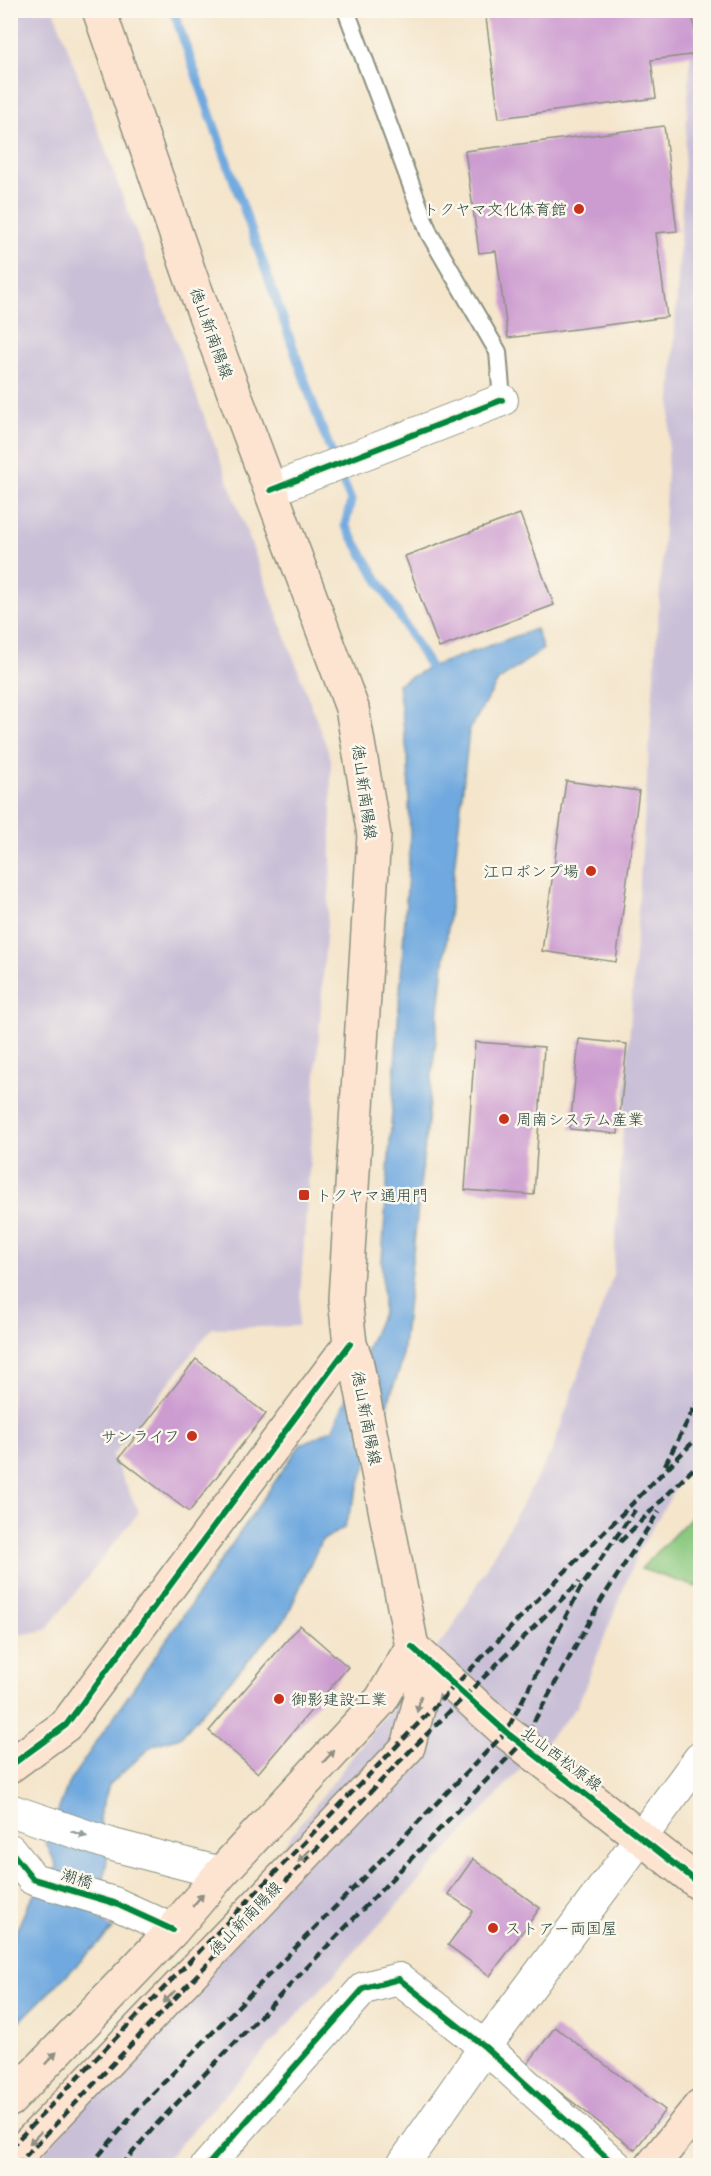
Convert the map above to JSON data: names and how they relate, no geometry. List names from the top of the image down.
{
  "streets": {
    "main road": ["徳山新南陽線", "北山西松原線"],
    "street": ["潮橋"]
  },
  "crossings": [
    ["徳山新南陽線", "北山西松原線"]
  ],
  "places": {
    "other": [
      "トクヤマ文化体育館",
      "江口ポンプ場",
      "周南システム産業",
      "サンライフ",
      "御影建設工業",
      "ストアー両国屋"
    ],
    "transit": ["トクヤマ通用門"]
  }
}
